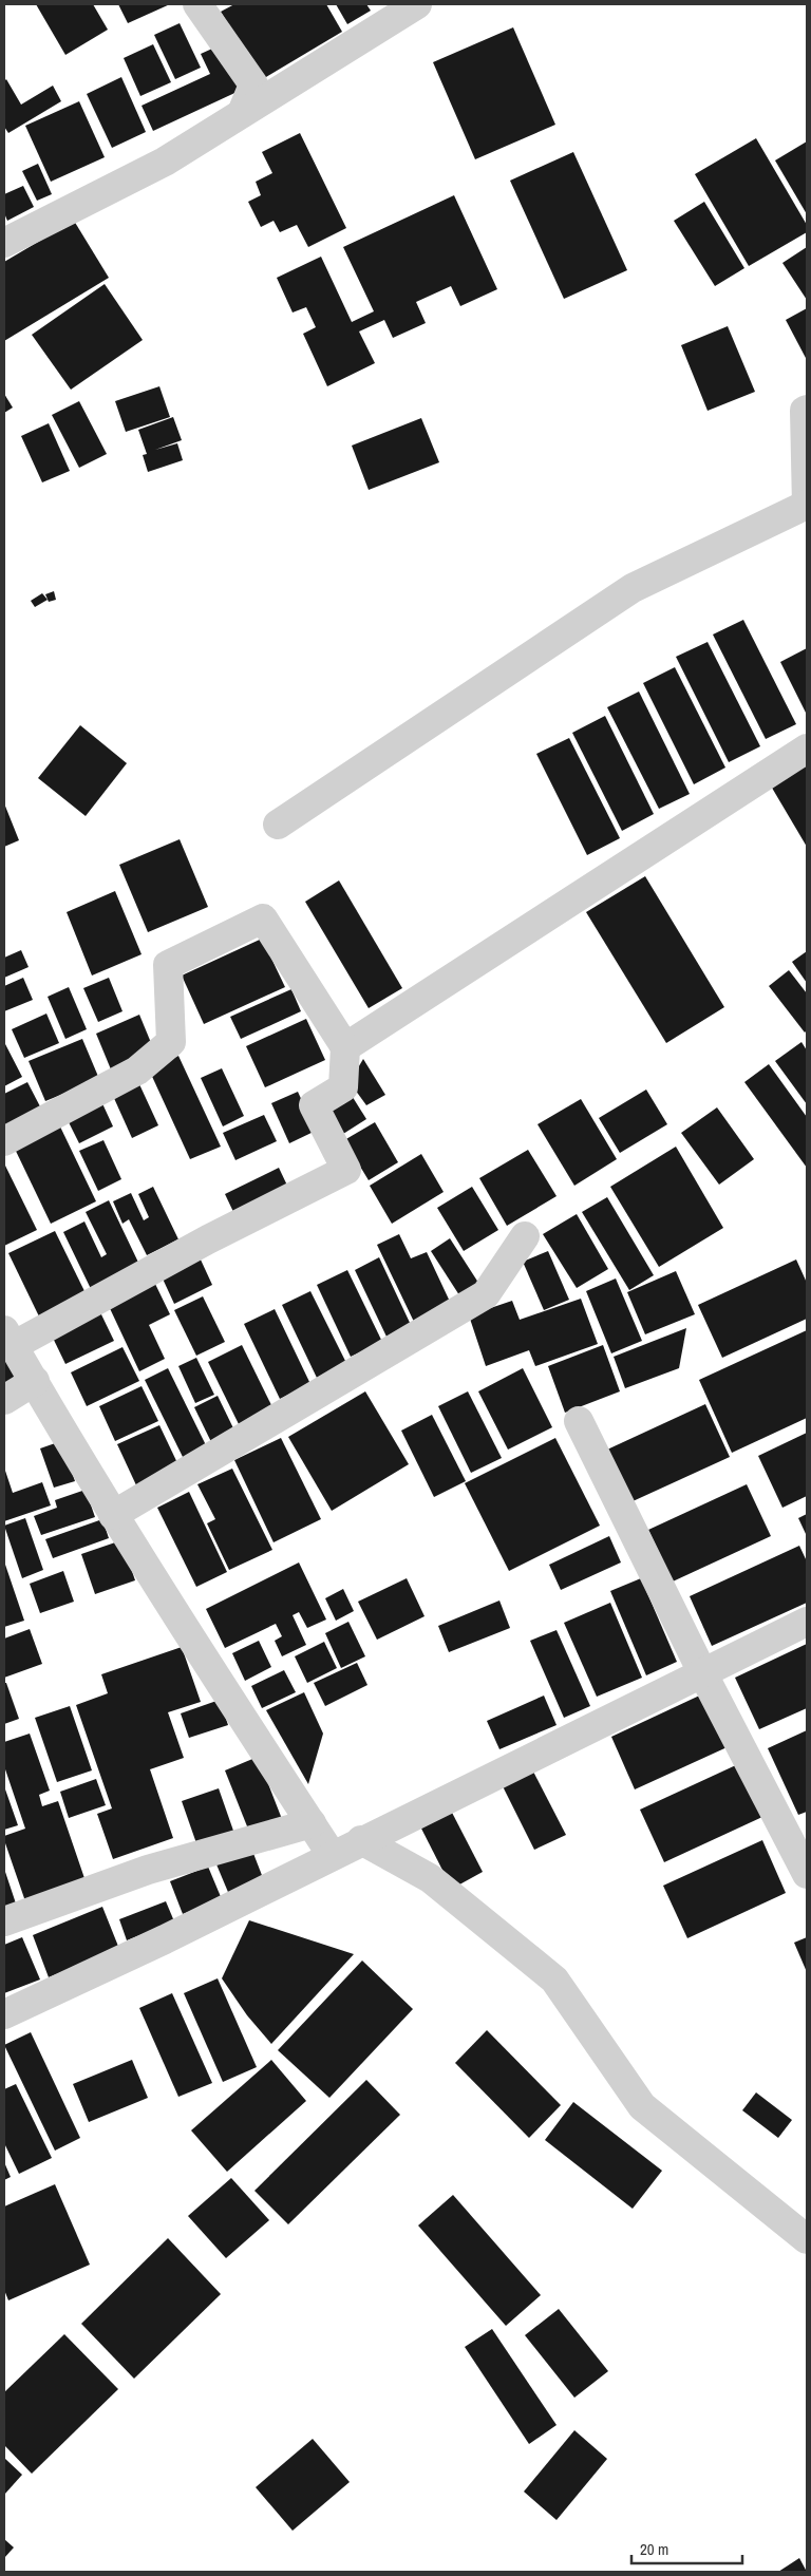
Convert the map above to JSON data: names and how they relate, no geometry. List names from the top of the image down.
{
  "scale_bar": "20 m"
}
